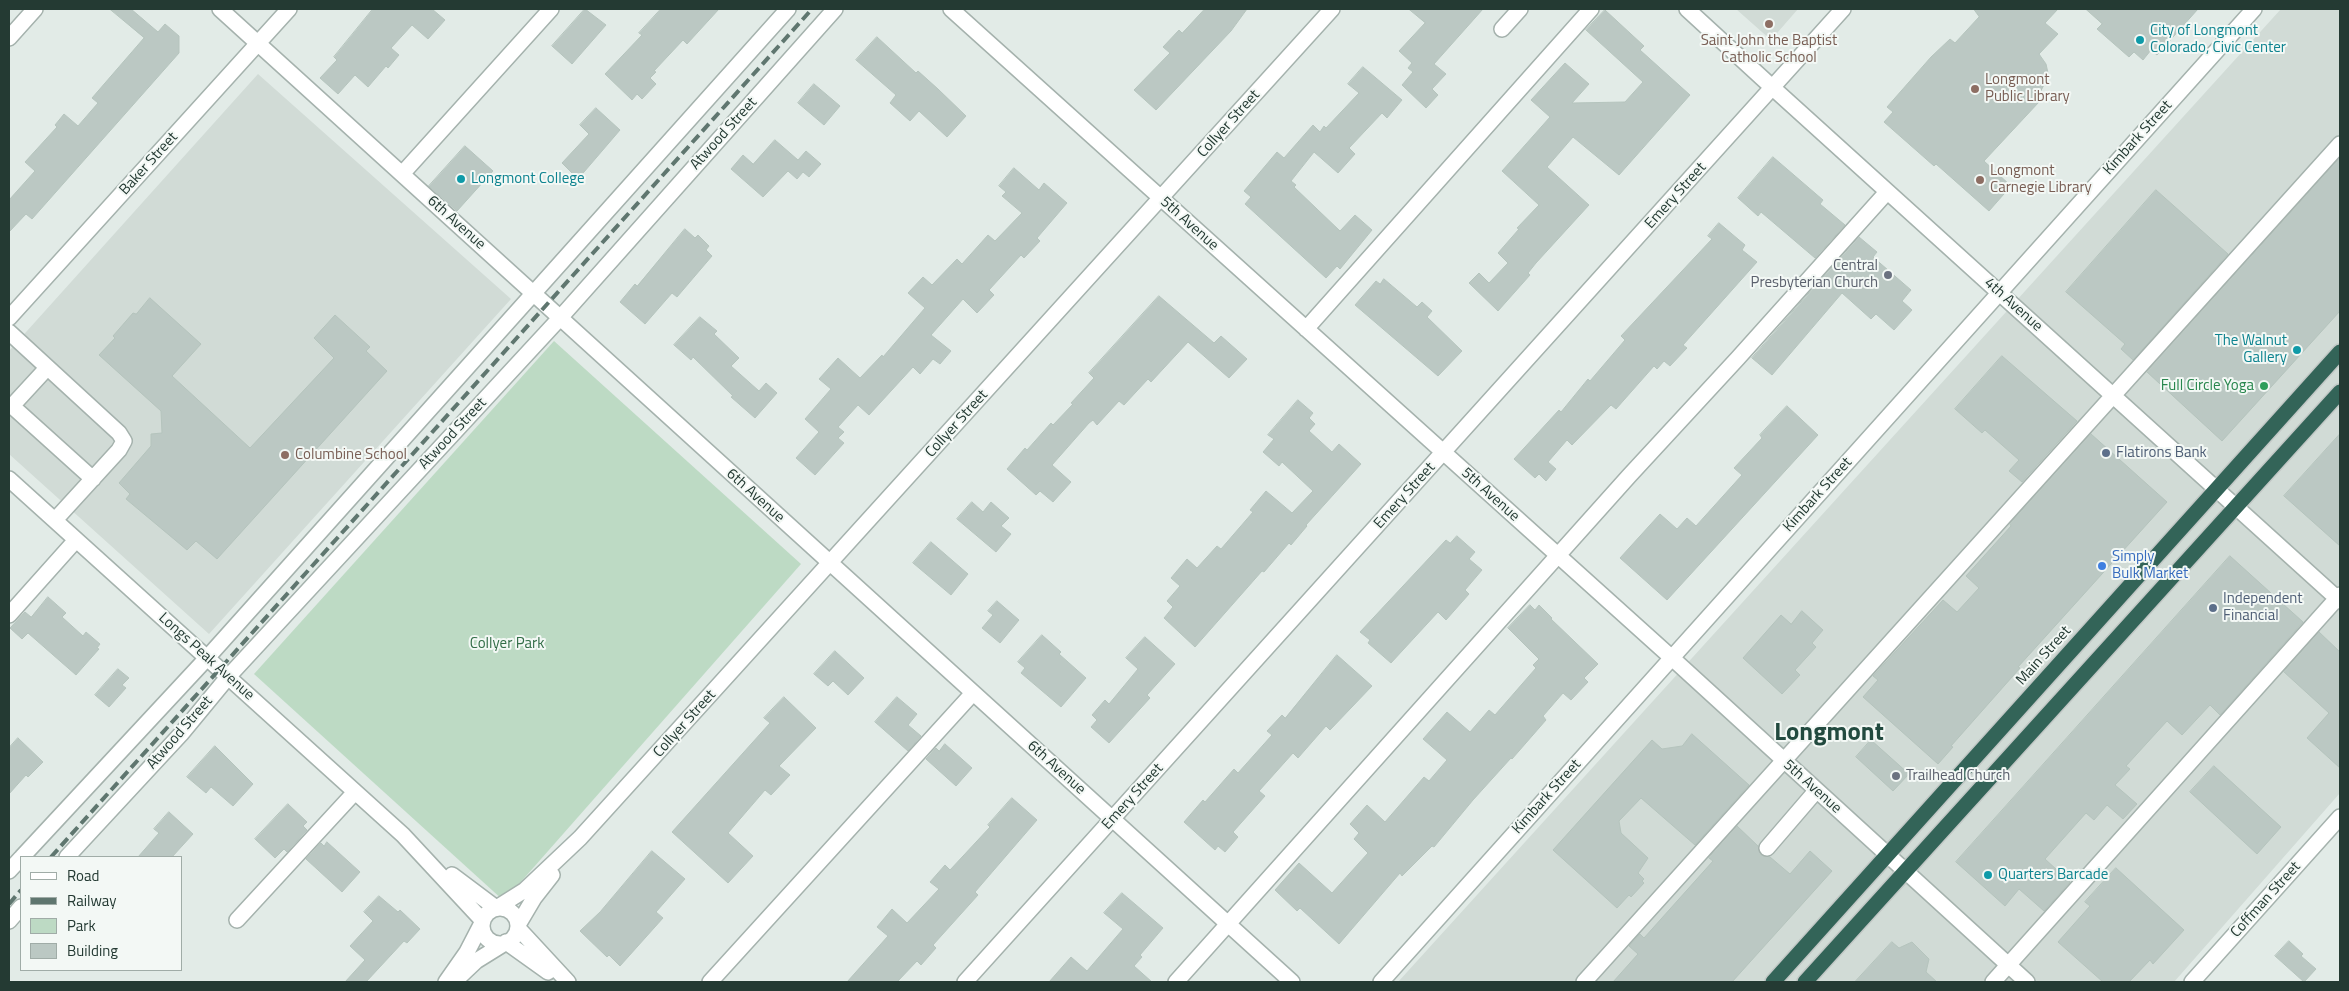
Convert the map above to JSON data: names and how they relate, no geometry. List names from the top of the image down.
{
  "streets": {
    "highway": ["Main Street"],
    "street": [
      "Collyer Street",
      "Atwood Street",
      "Kimbark Street",
      "Baker Street",
      "Emery Street",
      "6th Avenue",
      "5th Avenue",
      "4th Avenue",
      "Longs Peak Avenue",
      "Coffman Street"
    ]
  },
  "crossings": [
    ["Collyer Street", "6th Avenue"],
    ["Collyer Street", "5th Avenue"],
    ["Collyer Street", "Longs Peak Avenue"],
    ["Atwood Street", "6th Avenue"],
    ["Atwood Street", "Longs Peak Avenue"],
    ["Kimbark Street", "5th Avenue"],
    ["Kimbark Street", "4th Avenue"],
    ["Baker Street", "6th Avenue"],
    ["Emery Street", "6th Avenue"],
    ["Emery Street", "5th Avenue"],
    ["Emery Street", "4th Avenue"],
    ["5th Avenue", "Main Street"],
    ["4th Avenue", "Main Street"]
  ],
  "districts": ["Longmont"],
  "parks": ["Collyer Park"],
  "places": [
    "Saint John the Baptist Catholic School",
    "City of Longmont Colorado, Civic Center",
    "Longmont Public Library",
    "Longmont College",
    "Longmont Carnegie Library",
    "Central Presbyterian Church",
    "The Walnut Gallery",
    "Full Circle Yoga",
    "Flatirons Bank",
    "Columbine School",
    "Simply Bulk Market",
    "Independent Financial",
    "Trailhead Church",
    "Quarters Barcade"
  ],
  "legend": [
    "Road",
    "Railway",
    "Park",
    "Building"
  ]
}
